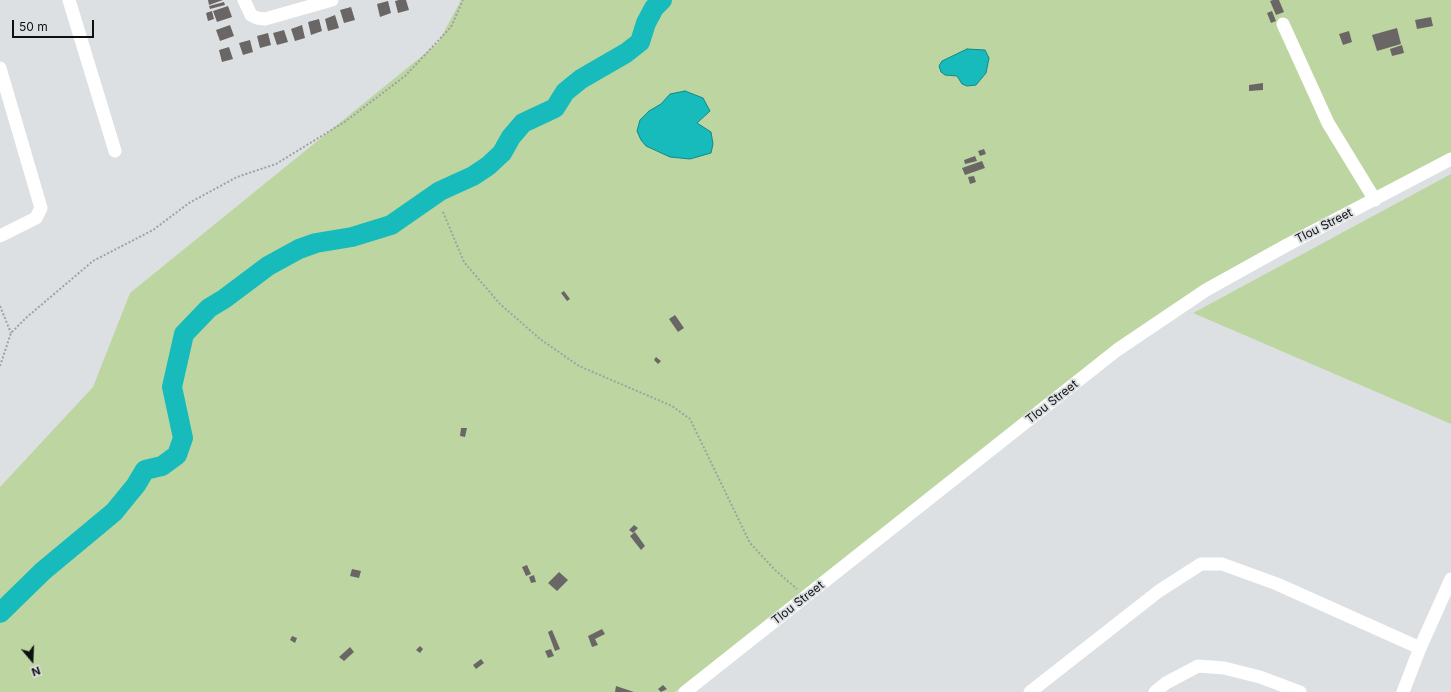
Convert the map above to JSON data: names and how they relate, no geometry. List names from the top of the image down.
{
  "streets": {
    "street": ["Tlou Street"]
  },
  "scale_bar": "50 m",
  "north": "bottom"
}
